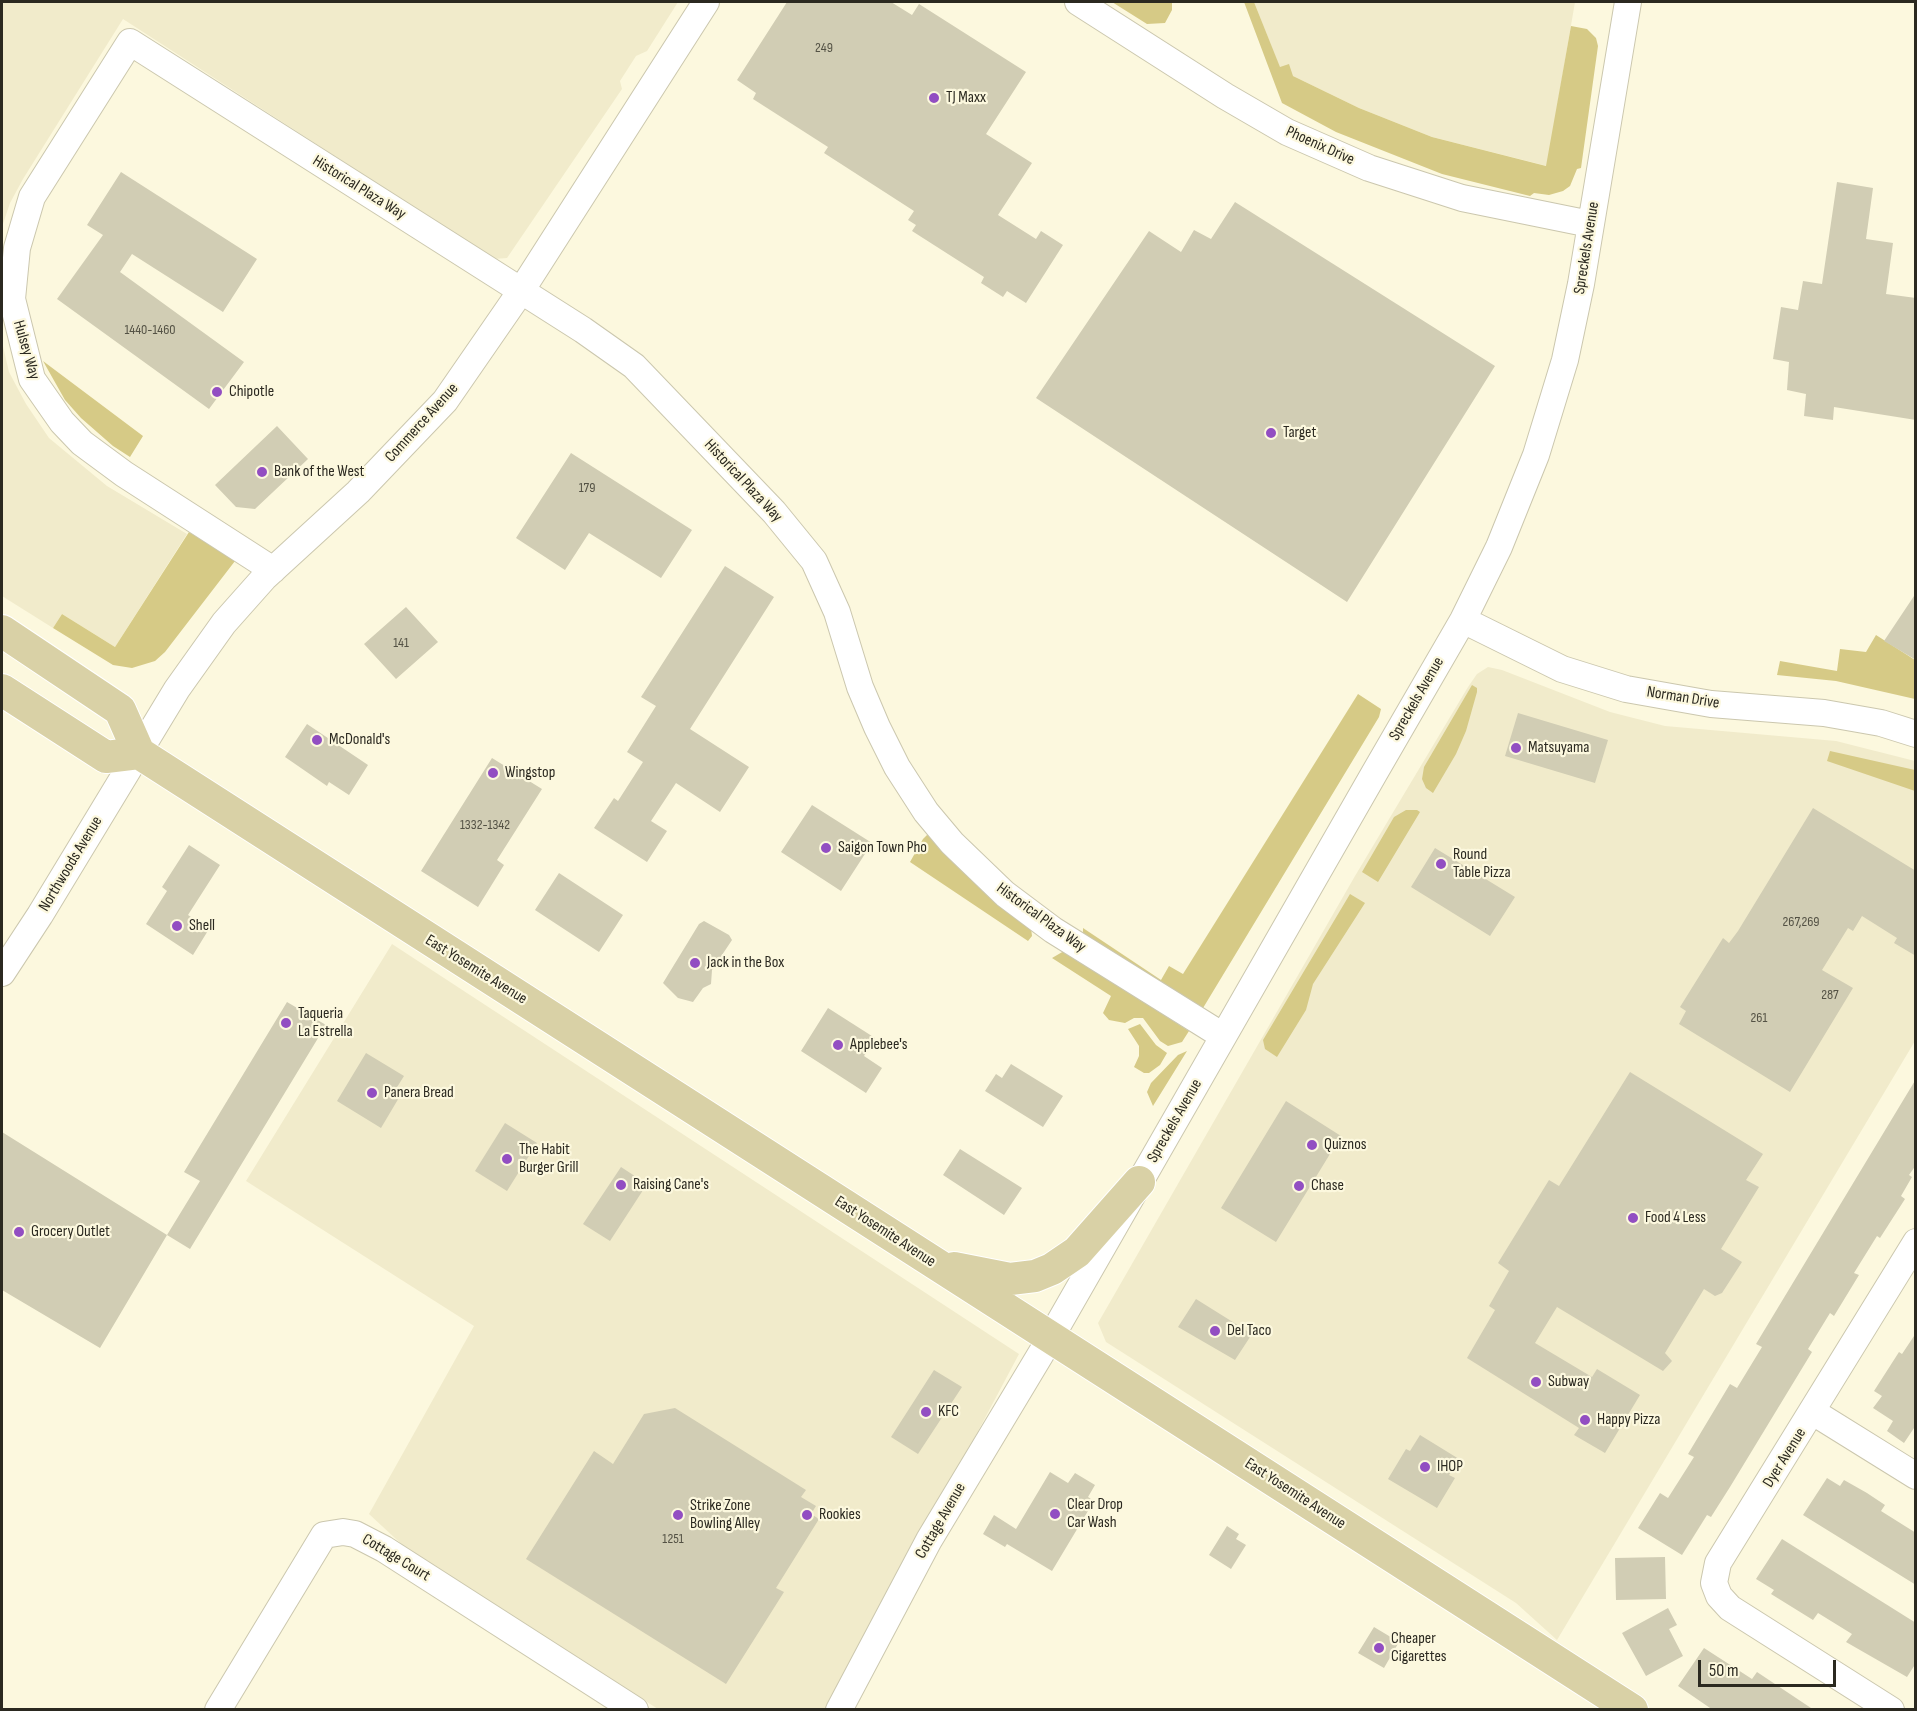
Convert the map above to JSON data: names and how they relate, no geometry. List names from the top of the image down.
{
  "streets": {
    "main road": ["East Yosemite Avenue"],
    "street": [
      "Phoenix Drive",
      "Historical Plaza Way",
      "Spreckels Avenue",
      "Hulsey Way",
      "Commerce Avenue",
      "Norman Drive",
      "Northwoods Avenue",
      "Dyer Avenue",
      "Cottage Avenue",
      "Cottage Court"
    ]
  },
  "crossings": [
    ["Phoenix Drive", "Spreckels Avenue"],
    ["Historical Plaza Way", "Spreckels Avenue"],
    ["Historical Plaza Way", "Hulsey Way"],
    ["Historical Plaza Way", "Commerce Avenue"],
    ["Spreckels Avenue", "Norman Drive"],
    ["Spreckels Avenue", "East Yosemite Avenue"],
    ["Spreckels Avenue", "Cottage Avenue"],
    ["Hulsey Way", "Commerce Avenue"],
    ["Commerce Avenue", "Northwoods Avenue"],
    ["Commerce Avenue", "East Yosemite Avenue"],
    ["Northwoods Avenue", "East Yosemite Avenue"],
    ["East Yosemite Avenue", "Cottage Avenue"]
  ],
  "places": [
    "TJ Maxx",
    "Chipotle",
    "Target",
    "Bank of the West",
    "McDonald's",
    "Matsuyama",
    "Wingstop",
    "Saigon Town Pho",
    "Round Table Pizza",
    "Shell",
    "Jack in the Box",
    "Taqueria La Estrella",
    "Applebee's",
    "Panera Bread",
    "Quiznos",
    "The Habit Burger Grill",
    "Raising Cane's",
    "Chase",
    "Food 4 Less",
    "Grocery Outlet",
    "Del Taco",
    "Subway",
    "KFC",
    "Happy Pizza",
    "IHOP",
    "Clear Drop Car Wash",
    "Strike Zone Bowling Alley",
    "Rookies",
    "Cheaper Cigarettes"
  ],
  "house_numbers": [
    "249",
    "1440-1460",
    "179",
    "141",
    "1332-1342",
    "267,269",
    "287",
    "261",
    "1251"
  ],
  "scale_bar": "50 m"
}
